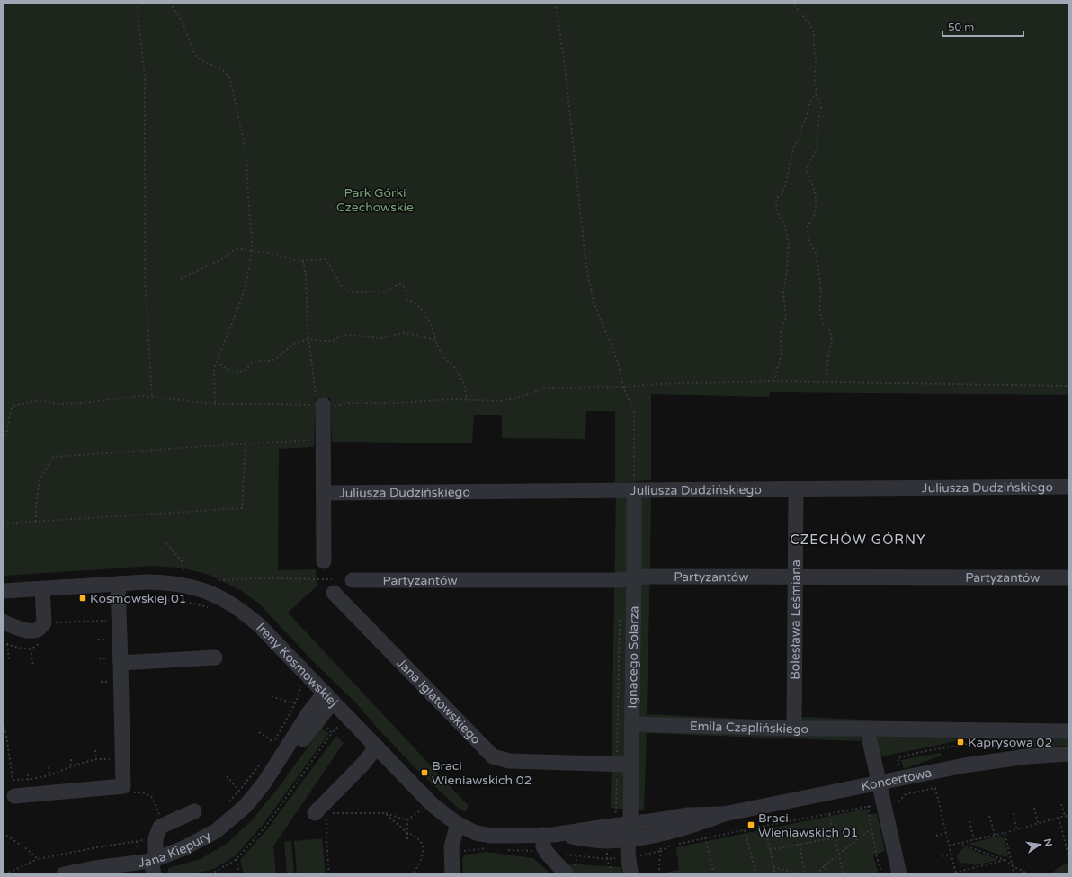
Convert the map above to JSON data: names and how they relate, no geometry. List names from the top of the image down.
{
  "streets": {
    "street": [
      "Juliusza Dudzińskiego",
      "Partyzantów",
      "Bolesława Leśmiana",
      "Ignacego Solarza",
      "Ireny Kosmowskiej",
      "Jana Iglatowskiego",
      "Emila Czaplińskiego",
      "Koncertowa",
      "Jana Kiepury"
    ]
  },
  "crossings": [
    ["Juliusza Dudzińskiego", "Bolesława Leśmiana"],
    ["Juliusza Dudzińskiego", "Ignacego Solarza"],
    ["Partyzantów", "Bolesława Leśmiana"],
    ["Partyzantów", "Ignacego Solarza"],
    ["Bolesława Leśmiana", "Emila Czaplińskiego"],
    ["Ignacego Solarza", "Ireny Kosmowskiej"],
    ["Ignacego Solarza", "Jana Iglatowskiego"],
    ["Ignacego Solarza", "Emila Czaplińskiego"],
    ["Ignacego Solarza", "Koncertowa"],
    ["Ireny Kosmowskiej", "Koncertowa"],
    ["Ireny Kosmowskiej", "Jana Kiepury"]
  ],
  "districts": ["CZECHÓW GÓRNY"],
  "parks": ["Park Górki Czechowskie"],
  "places": {
    "transit": [
      "Kosmowskiej 01",
      "Kaprysowa 02",
      "Braci Wieniawskich 02",
      "Braci Wieniawskich 01"
    ]
  },
  "scale_bar": "50 m",
  "north": "right"
}
